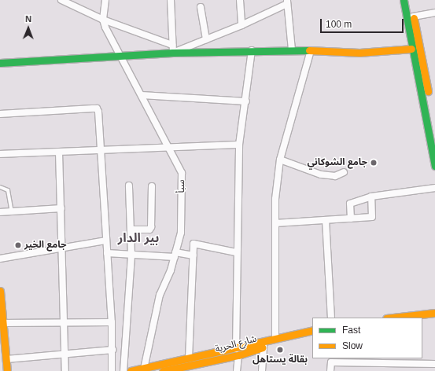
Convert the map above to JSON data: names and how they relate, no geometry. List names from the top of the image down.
{
  "streets": {
    "street": ["سبأ", "شارع الحرية"]
  },
  "districts": ["بير الدار"],
  "places": ["جامع الشوكاني", "جامع الخير", "بقالة يستاهل"],
  "legend": ["Fast", "Slow"],
  "scale_bar": "100 m",
  "north": "top"
}
